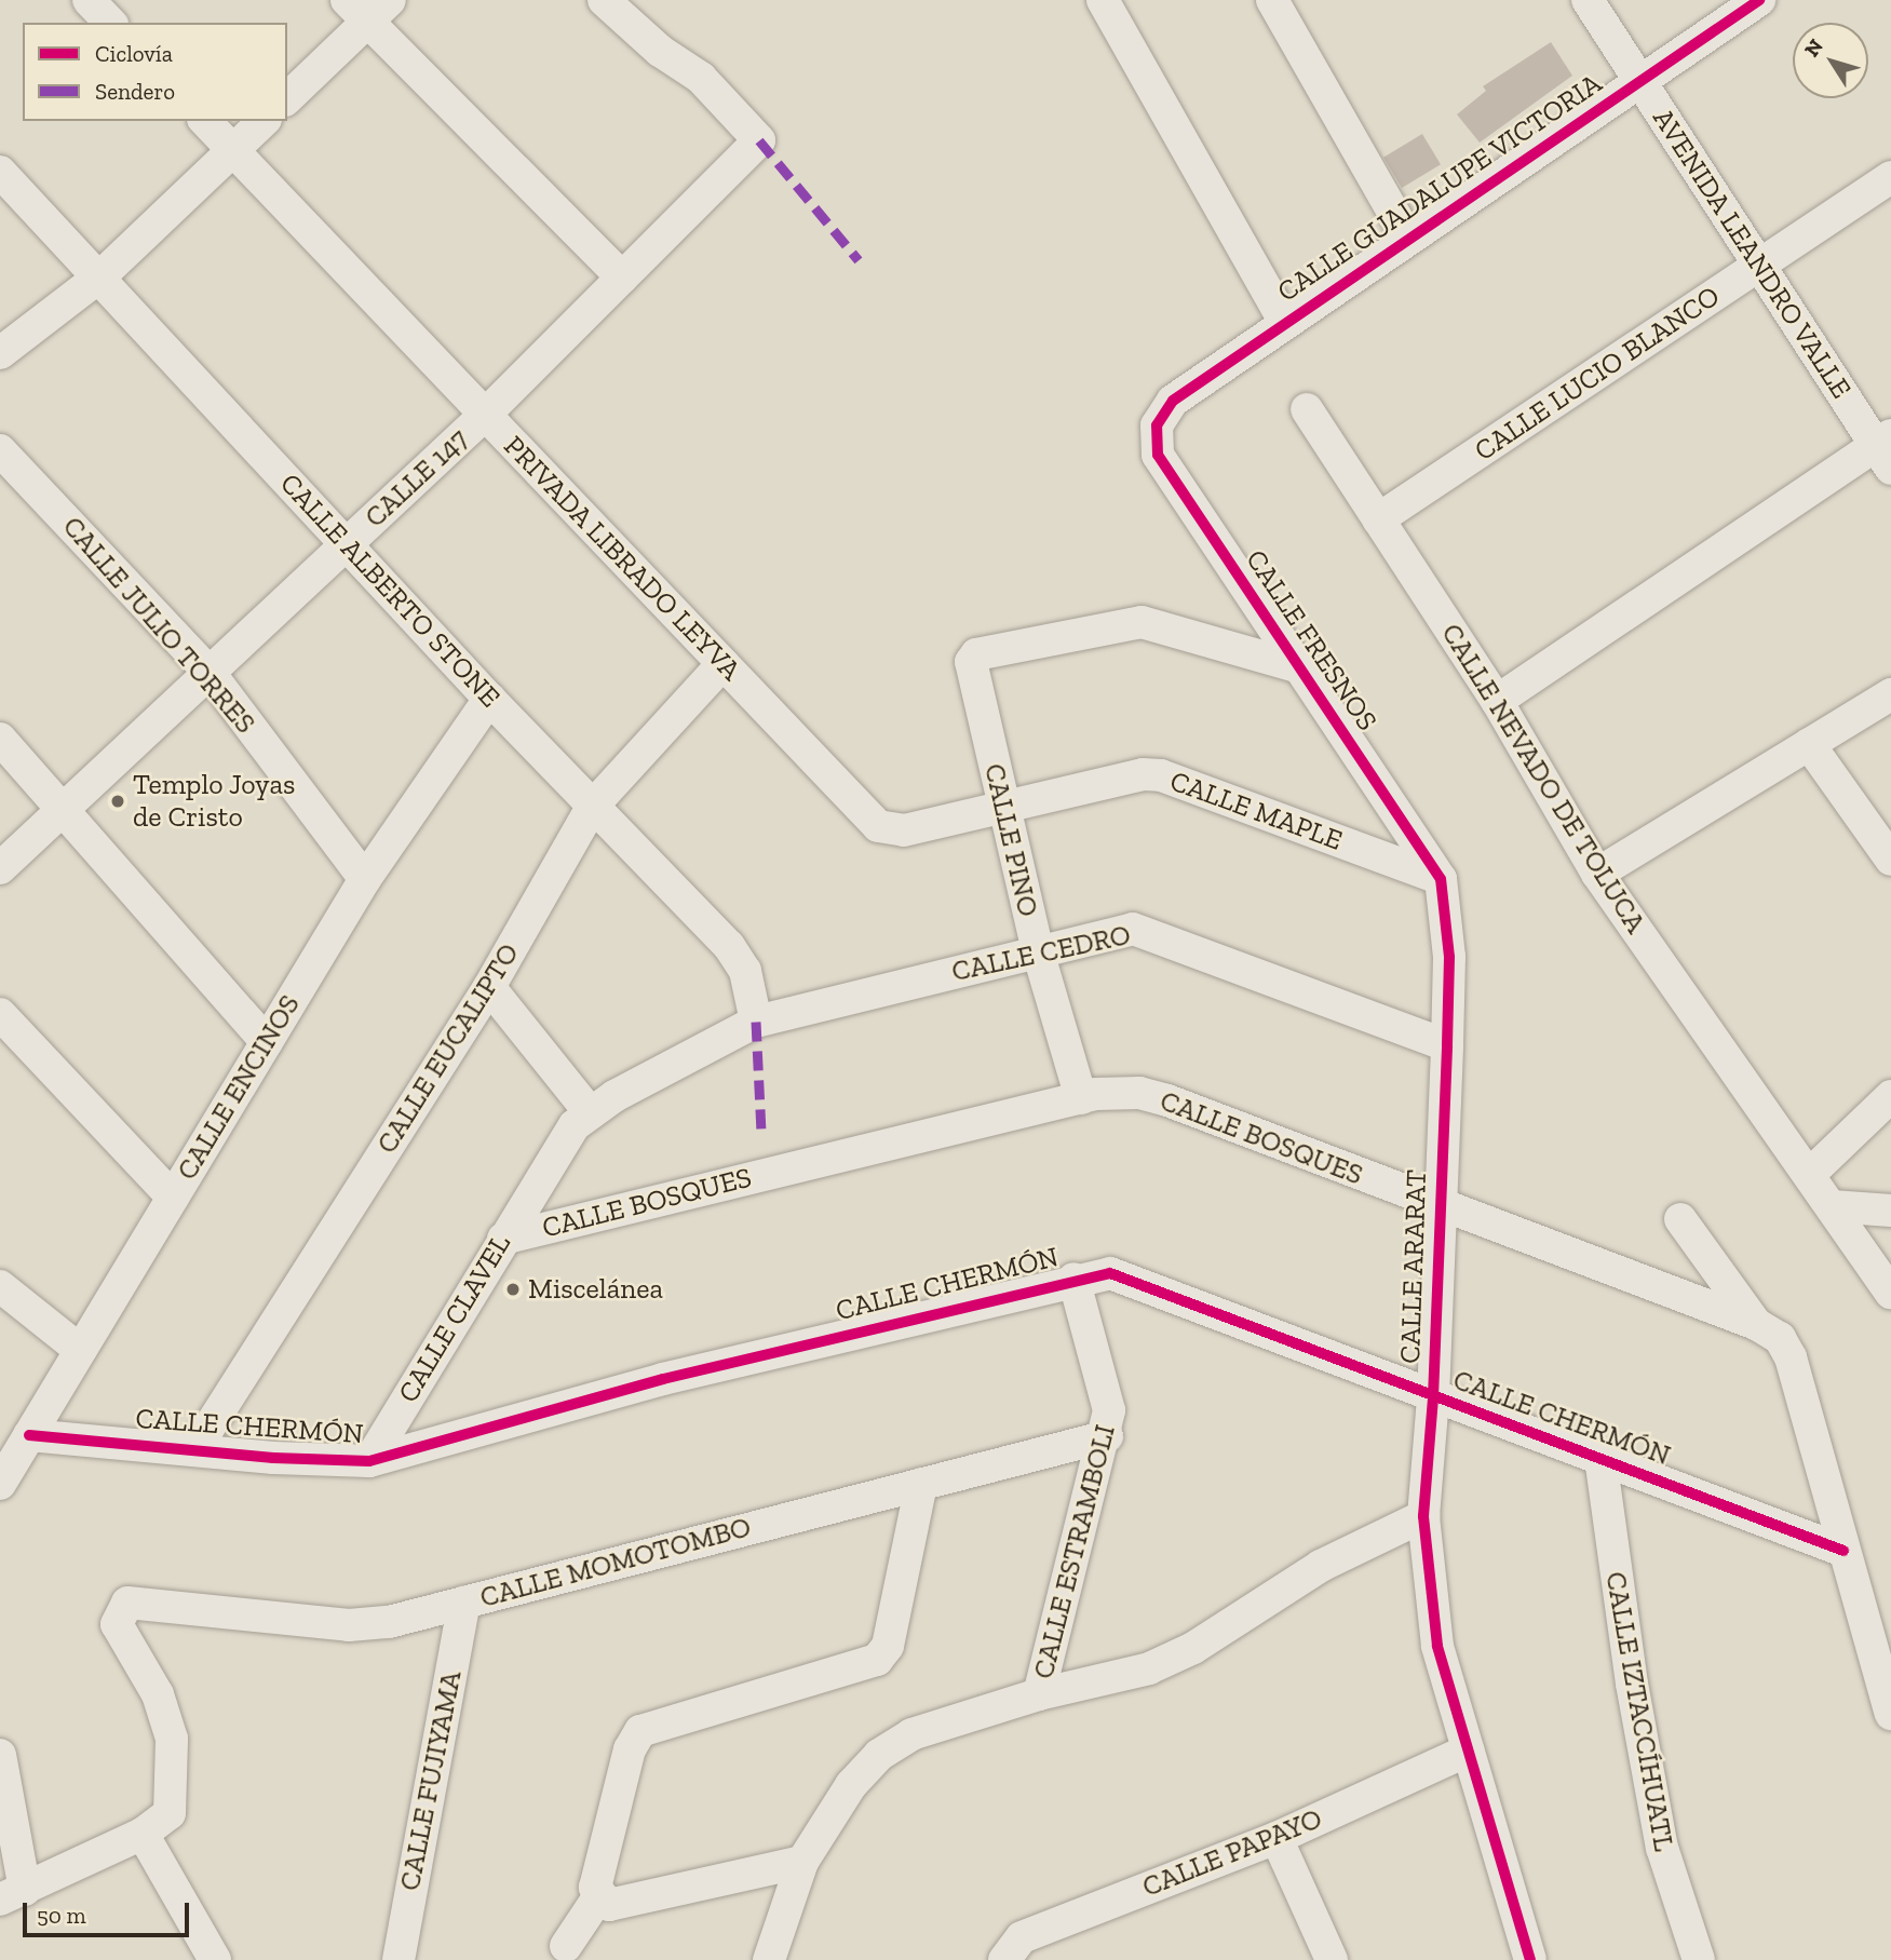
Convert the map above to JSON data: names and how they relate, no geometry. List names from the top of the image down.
{
  "streets": {
    "street": [
      "CALLE GUADALUPE VICTORIA",
      "AVENIDA LEANDRO VALLE",
      "CALLE LUCIO BLANCO",
      "CALLE 147",
      "PRIVADA LIBRADO LEYVA",
      "CALLE ALBERTO STONE",
      "CALLE JULIO TORRES",
      "CALLE FRESNOS",
      "CALLE NEVADO DE TOLUCA",
      "CALLE MAPLE",
      "CALLE PINO",
      "CALLE CEDRO",
      "CALLE EUCALIPTO",
      "CALLE ENCINOS",
      "CALLE BOSQUES",
      "CALLE ARARAT",
      "CALLE CHERMÓN",
      "CALLE CLAVEL",
      "CALLE ESTRAMBOLI",
      "CALLE MOMOTOMBO",
      "CALLE IZTACCÍHUATL",
      "CALLE FUJIYAMA",
      "CALLE PAPAYO"
    ]
  },
  "crossings": [
    ["CALLE GUADALUPE VICTORIA", "AVENIDA LEANDRO VALLE"],
    ["CALLE GUADALUPE VICTORIA", "CALLE FRESNOS"],
    ["AVENIDA LEANDRO VALLE", "CALLE LUCIO BLANCO"],
    ["CALLE LUCIO BLANCO", "CALLE NEVADO DE TOLUCA"],
    ["CALLE 147", "PRIVADA LIBRADO LEYVA"],
    ["CALLE 147", "CALLE ALBERTO STONE"],
    ["CALLE 147", "CALLE JULIO TORRES"],
    ["PRIVADA LIBRADO LEYVA", "CALLE MAPLE"],
    ["PRIVADA LIBRADO LEYVA", "CALLE EUCALIPTO"],
    ["CALLE ALBERTO STONE", "CALLE CEDRO"],
    ["CALLE ALBERTO STONE", "CALLE EUCALIPTO"],
    ["CALLE ALBERTO STONE", "CALLE ENCINOS"],
    ["CALLE ALBERTO STONE", "CALLE CLAVEL"],
    ["CALLE JULIO TORRES", "CALLE ENCINOS"],
    ["CALLE FRESNOS", "CALLE MAPLE"],
    ["CALLE FRESNOS", "CALLE PINO"],
    ["CALLE FRESNOS", "CALLE ARARAT"],
    ["CALLE MAPLE", "CALLE PINO"],
    ["CALLE MAPLE", "CALLE ARARAT"],
    ["CALLE PINO", "CALLE CEDRO"],
    ["CALLE PINO", "CALLE BOSQUES"],
    ["CALLE CEDRO", "CALLE ARARAT"],
    ["CALLE CEDRO", "CALLE CLAVEL"],
    ["CALLE EUCALIPTO", "CALLE CHERMÓN"],
    ["CALLE ENCINOS", "CALLE CHERMÓN"],
    ["CALLE BOSQUES", "CALLE ARARAT"],
    ["CALLE BOSQUES", "CALLE CLAVEL"],
    ["CALLE ARARAT", "CALLE CHERMÓN"],
    ["CALLE ARARAT", "CALLE PAPAYO"],
    ["CALLE CHERMÓN", "CALLE CLAVEL"],
    ["CALLE CHERMÓN", "CALLE ESTRAMBOLI"],
    ["CALLE CHERMÓN", "CALLE IZTACCÍHUATL"],
    ["CALLE ESTRAMBOLI", "CALLE MOMOTOMBO"],
    ["CALLE MOMOTOMBO", "CALLE FUJIYAMA"]
  ],
  "places": ["Templo Joyas de Cristo", "Miscelánea"],
  "legend": ["Ciclovía", "Sendero"],
  "scale_bar": "50 m",
  "north": "top left"
}
